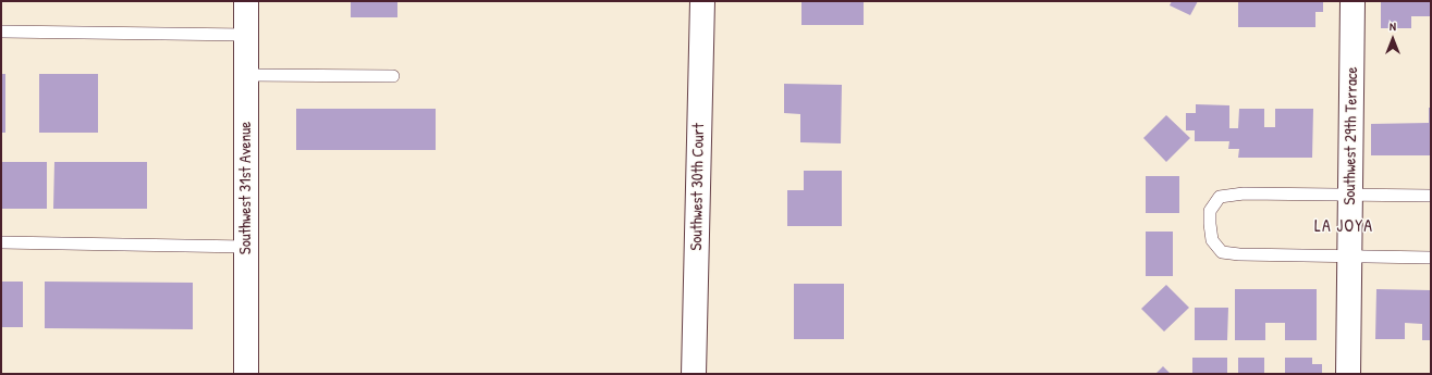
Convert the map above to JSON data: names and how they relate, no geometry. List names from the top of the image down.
{
  "streets": {
    "street": ["Southwest 29th Terrace", "Southwest 30th Court", "Southwest 31st Avenue"]
  },
  "districts": ["LA JOYA"],
  "north": "top"
}
